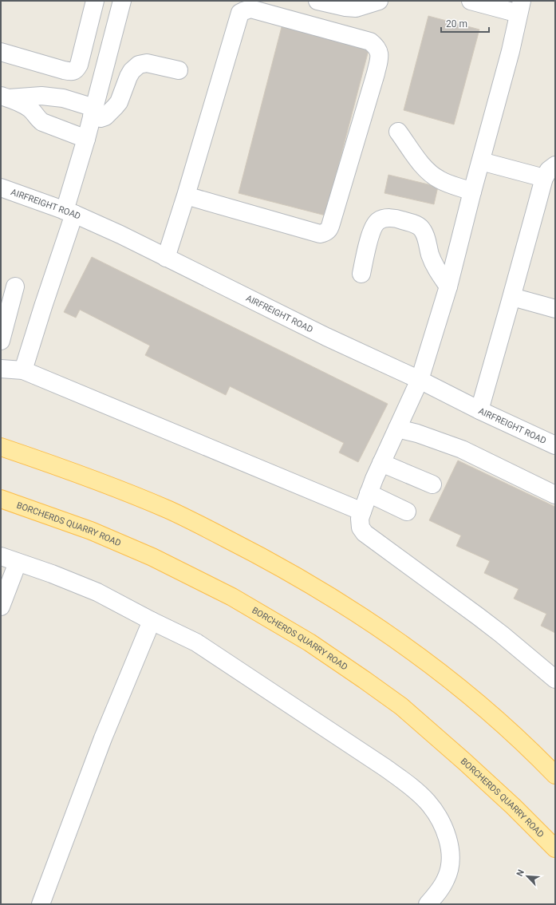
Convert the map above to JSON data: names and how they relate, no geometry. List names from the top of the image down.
{
  "streets": {
    "main road": ["BORCHERDS QUARRY ROAD"],
    "lane": ["AIRFREIGHT ROAD"]
  },
  "scale_bar": "20 m",
  "north": "top left"
}
